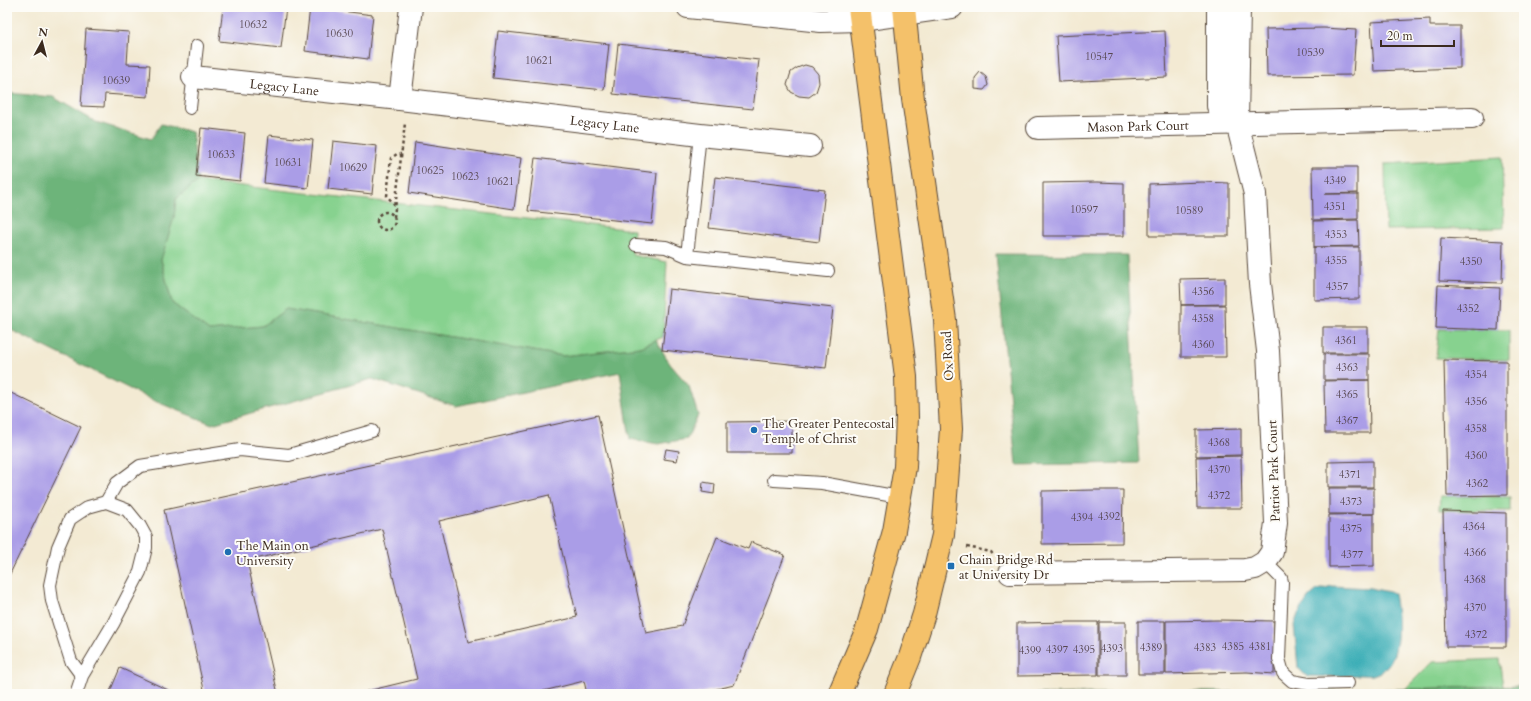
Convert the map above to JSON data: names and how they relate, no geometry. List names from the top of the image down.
{
  "streets": {
    "main road": ["Ox Road"],
    "street": ["Legacy Lane", "Mason Park Court", "Patriot Park Court"]
  },
  "crossings": [
    ["Mason Park Court", "Patriot Park Court"]
  ],
  "places": {
    "other": ["The Greater Pentecostal Temple of Christ", "The Main on University"],
    "transit": ["Chain Bridge Rd at University Dr"]
  },
  "house_numbers": [
    "10632",
    "10630",
    "10539",
    "10547",
    "10621",
    "10639",
    "10633",
    "10631",
    "10629",
    "10625",
    "10623",
    "4349",
    "10621",
    "4351",
    "10597",
    "10589",
    "4353",
    "4355",
    "4350",
    "4357",
    "4356",
    "4352",
    "4358",
    "4361",
    "4360",
    "4363",
    "4354",
    "4365",
    "4356",
    "4367",
    "4358",
    "4368",
    "4360",
    "4370",
    "4371",
    "4362",
    "4372",
    "4373",
    "4392",
    "4394",
    "4364",
    "4375",
    "4366",
    "4377",
    "4368",
    "4370",
    "4372",
    "4385",
    "4381",
    "4389",
    "4383",
    "4393",
    "4397",
    "4395",
    "4399"
  ],
  "scale_bar": "20 m",
  "north": "top"
}
